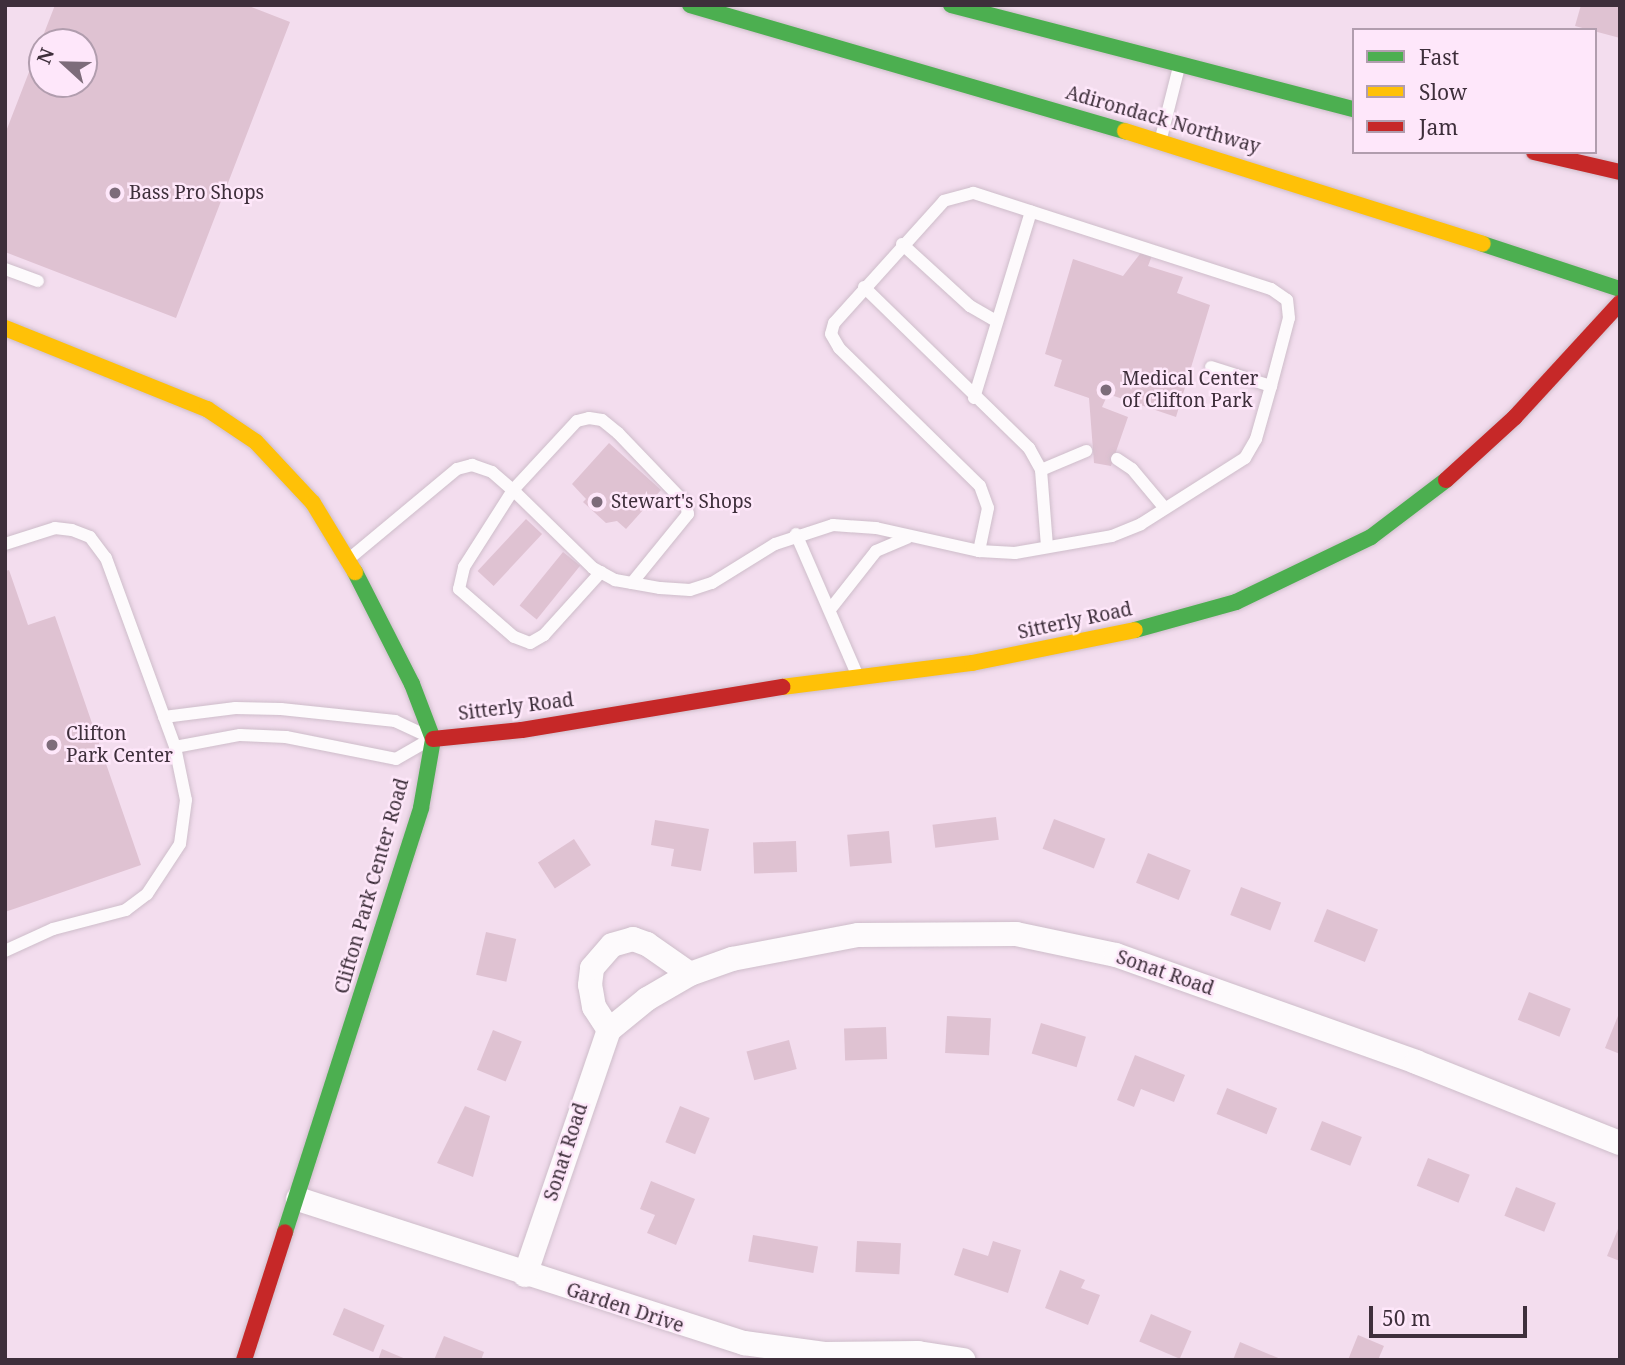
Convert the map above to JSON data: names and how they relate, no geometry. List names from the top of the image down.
{
  "streets": {
    "main road": ["Adirondack Northway", "Sitterly Road", "Clifton Park Center Road"],
    "street": ["Sonat Road", "Garden Drive"]
  },
  "crossings": [
    ["Sitterly Road", "Clifton Park Center Road"],
    ["Clifton Park Center Road", "Garden Drive"],
    ["Sonat Road", "Garden Drive"]
  ],
  "places": [
    "Bass Pro Shops",
    "Medical Center of Clifton Park",
    "Stewart's Shops",
    "Clifton Park Center"
  ],
  "legend": ["Fast", "Slow", "Jam"],
  "scale_bar": "50 m",
  "north": "left"
}
